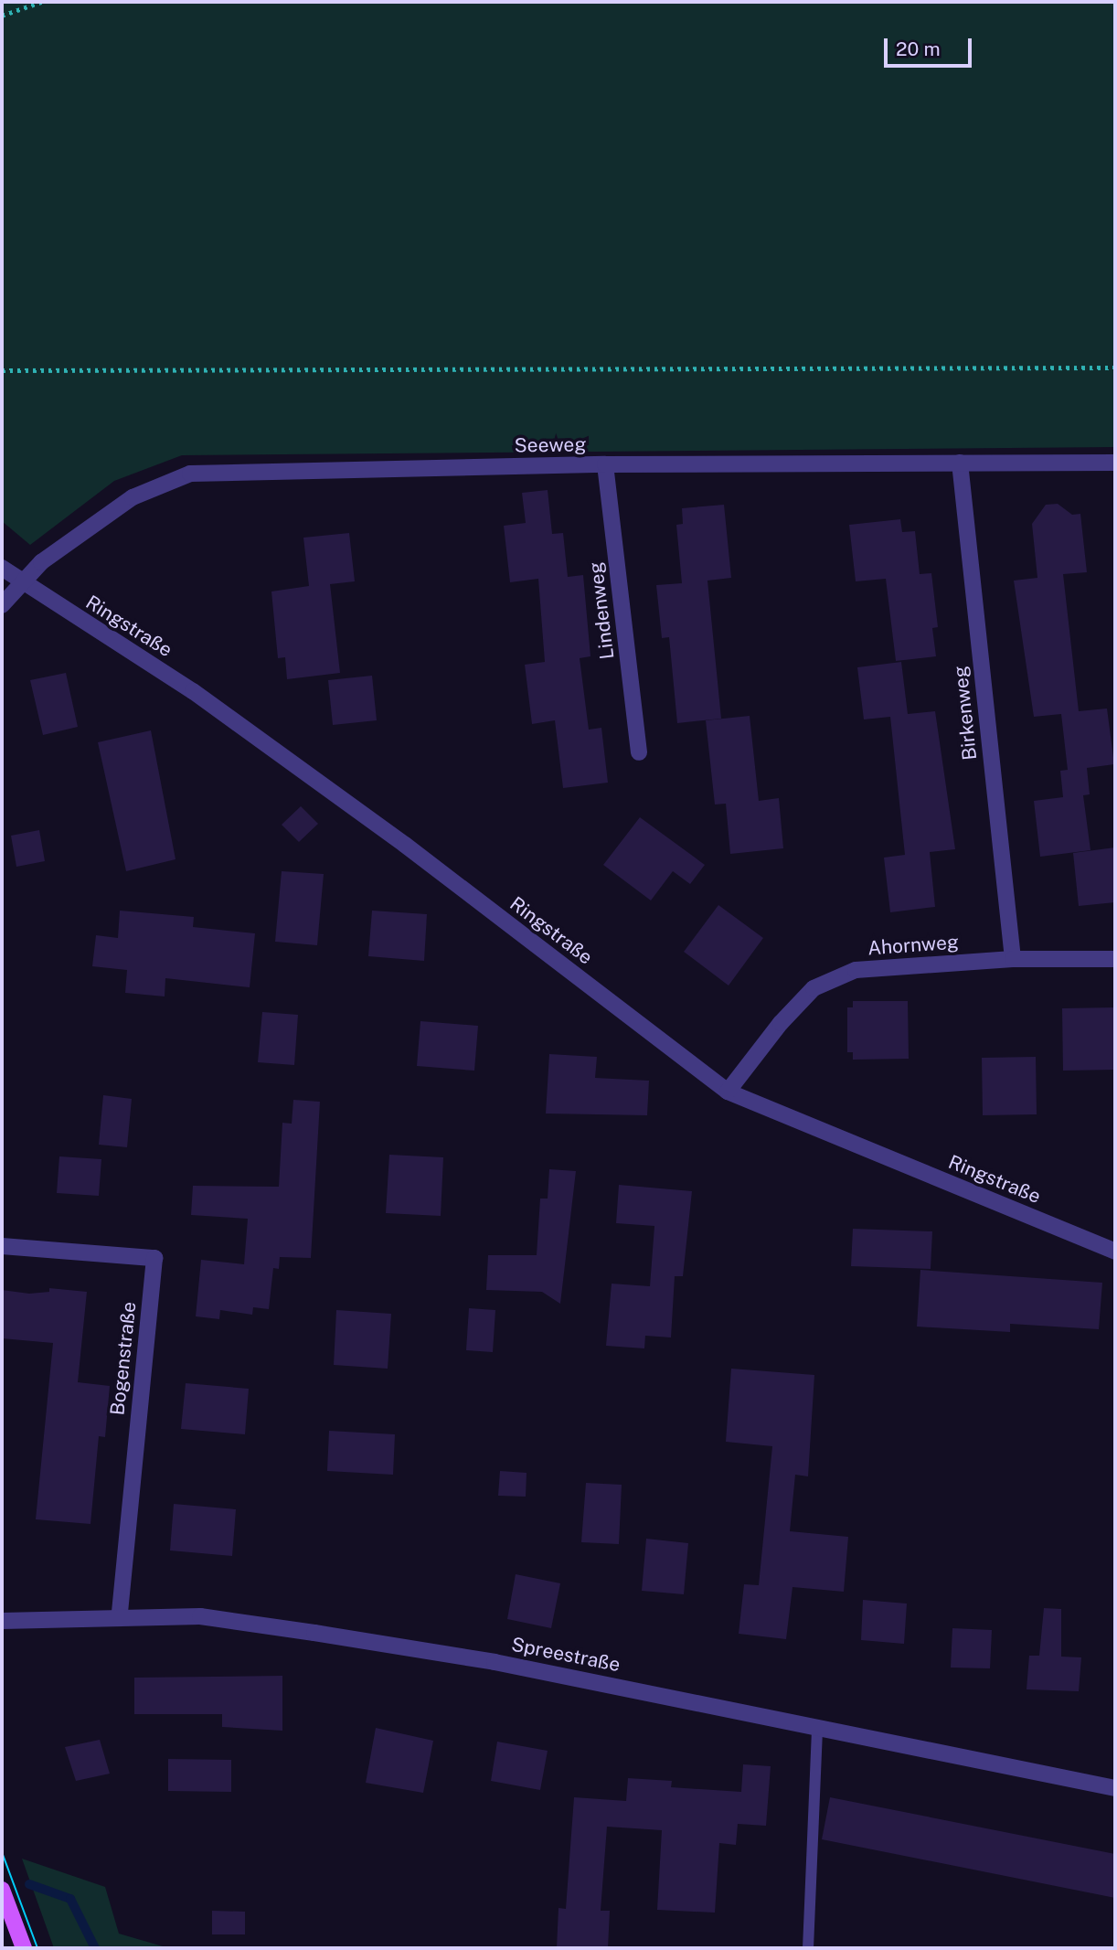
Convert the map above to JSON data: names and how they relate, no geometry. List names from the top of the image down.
{
  "streets": {
    "street": [
      "Seeweg",
      "Lindenweg",
      "Ringstraße",
      "Birkenweg",
      "Ahornweg",
      "Bogenstraße",
      "Spreestraße"
    ]
  },
  "crossings": [
    ["Seeweg", "Lindenweg"],
    ["Seeweg", "Ringstraße"],
    ["Seeweg", "Birkenweg"],
    ["Ringstraße", "Ahornweg"],
    ["Birkenweg", "Ahornweg"],
    ["Bogenstraße", "Spreestraße"]
  ],
  "scale_bar": "20 m"
}
